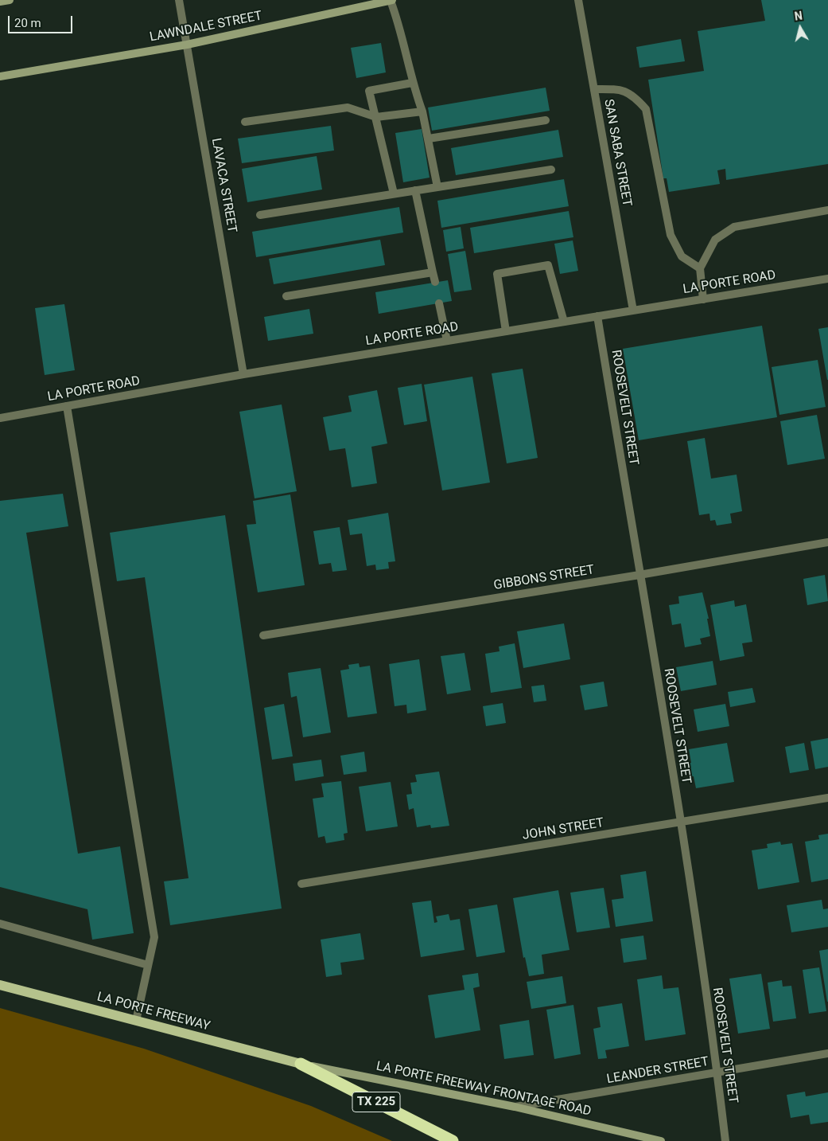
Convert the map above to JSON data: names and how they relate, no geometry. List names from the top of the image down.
{
  "streets": {
    "highway": ["TX 225"],
    "main road": ["LAWNDALE STREET", "LA PORTE FREEWAY", "LA PORTE FREEWAY FRONTAGE ROAD"],
    "street": [
      "SAN SABA STREET",
      "LAVACA STREET",
      "LA PORTE ROAD",
      "ROOSEVELT STREET",
      "GIBBONS STREET",
      "JOHN STREET",
      "LEANDER STREET"
    ]
  },
  "crossings": [
    ["LAWNDALE STREET", "LAVACA STREET"],
    ["SAN SABA STREET", "LA PORTE ROAD"],
    ["LAVACA STREET", "LA PORTE ROAD"],
    ["LA PORTE ROAD", "ROOSEVELT STREET"],
    ["ROOSEVELT STREET", "GIBBONS STREET"],
    ["ROOSEVELT STREET", "JOHN STREET"],
    ["ROOSEVELT STREET", "LEANDER STREET"],
    ["LA PORTE FREEWAY", "LA PORTE FREEWAY FRONTAGE ROAD"],
    ["LA PORTE FREEWAY", "TX 225"],
    ["LEANDER STREET", "LA PORTE FREEWAY FRONTAGE ROAD"],
    ["LA PORTE FREEWAY FRONTAGE ROAD", "TX 225"]
  ],
  "scale_bar": "20 m",
  "north": "top"
}
